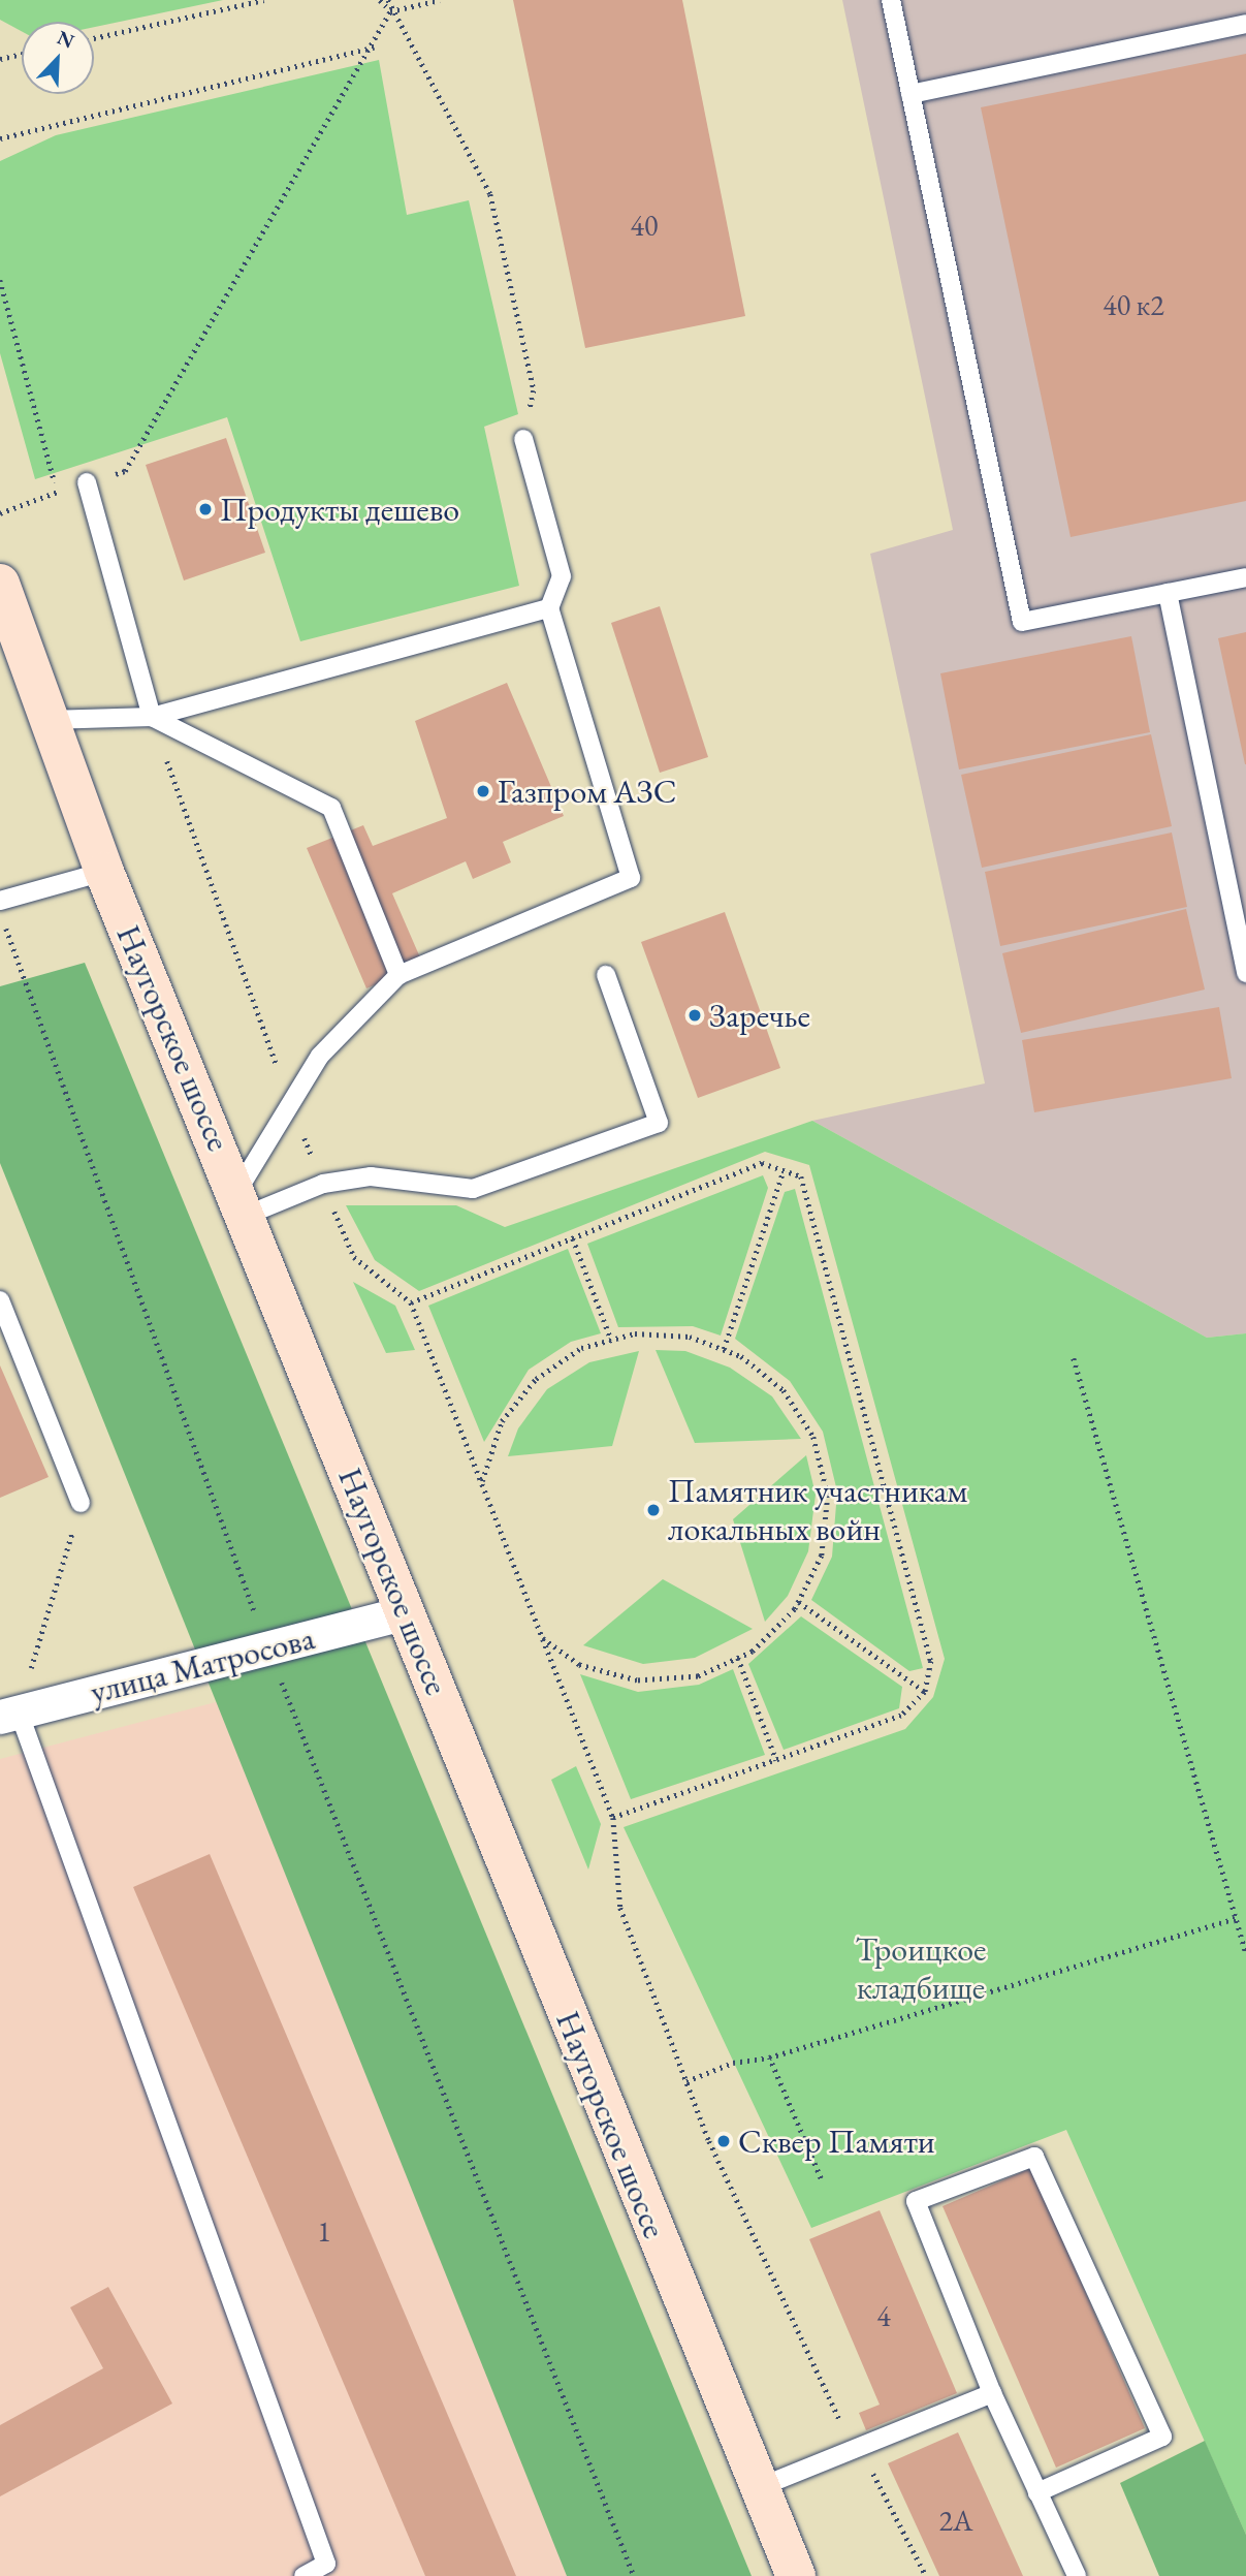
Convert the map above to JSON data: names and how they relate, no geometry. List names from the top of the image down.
{
  "streets": {
    "main road": ["Наугорское шоссе"],
    "street": ["улица Матросова"]
  },
  "crossings": [
    ["Наугорское шоссе", "улица Матросова"]
  ],
  "parks": ["Троицкое кладбище"],
  "places": [
    "Продукты дешево",
    "Газпром АЗС",
    "Заречье",
    "Памятник участникам локальных войн",
    "Сквер Памяти"
  ],
  "house_numbers": [
    "40",
    "40 к2",
    "1",
    "4",
    "2А"
  ],
  "north": "top right"
}
